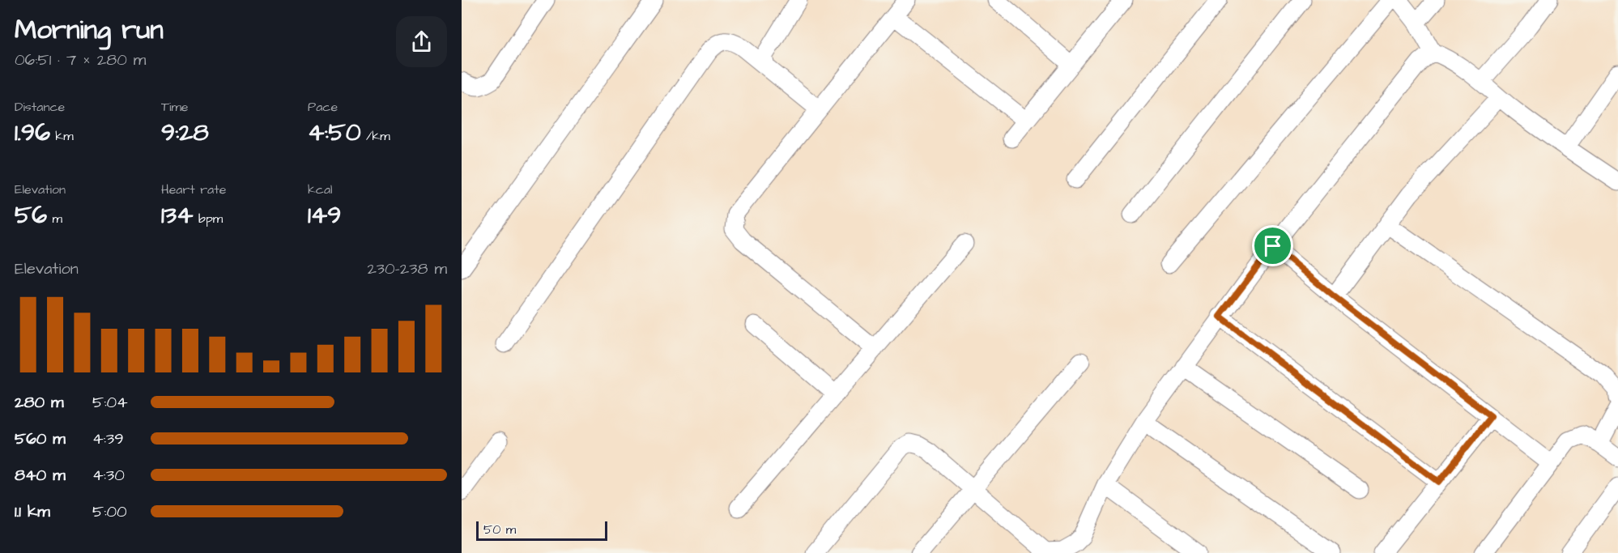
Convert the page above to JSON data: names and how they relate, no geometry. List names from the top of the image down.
{
  "scale_bar": "50 m",
  "page": {
    "heading": ["Morning run", "06:51 · 7 × 280 m"],
    "stats": [
      ["Distance", "1.96 km"],
      ["Time", "9:28"],
      ["Pace", "4:50 /km"],
      ["Elevation", "56 m"],
      ["Heart rate", "134 bpm"],
      ["kcal", "149"]
    ],
    "chart": ["Elevation", "230–238 m"],
    "list": [
      {
        "name": "280 m",
        "note": "5:04"
      },
      {
        "name": "560 m",
        "note": "4:39"
      },
      {
        "name": "840 m",
        "note": "4:30"
      },
      {
        "name": "1.1 km",
        "note": "5:00"
      }
    ],
    "scale": "50 m"
  }
}
